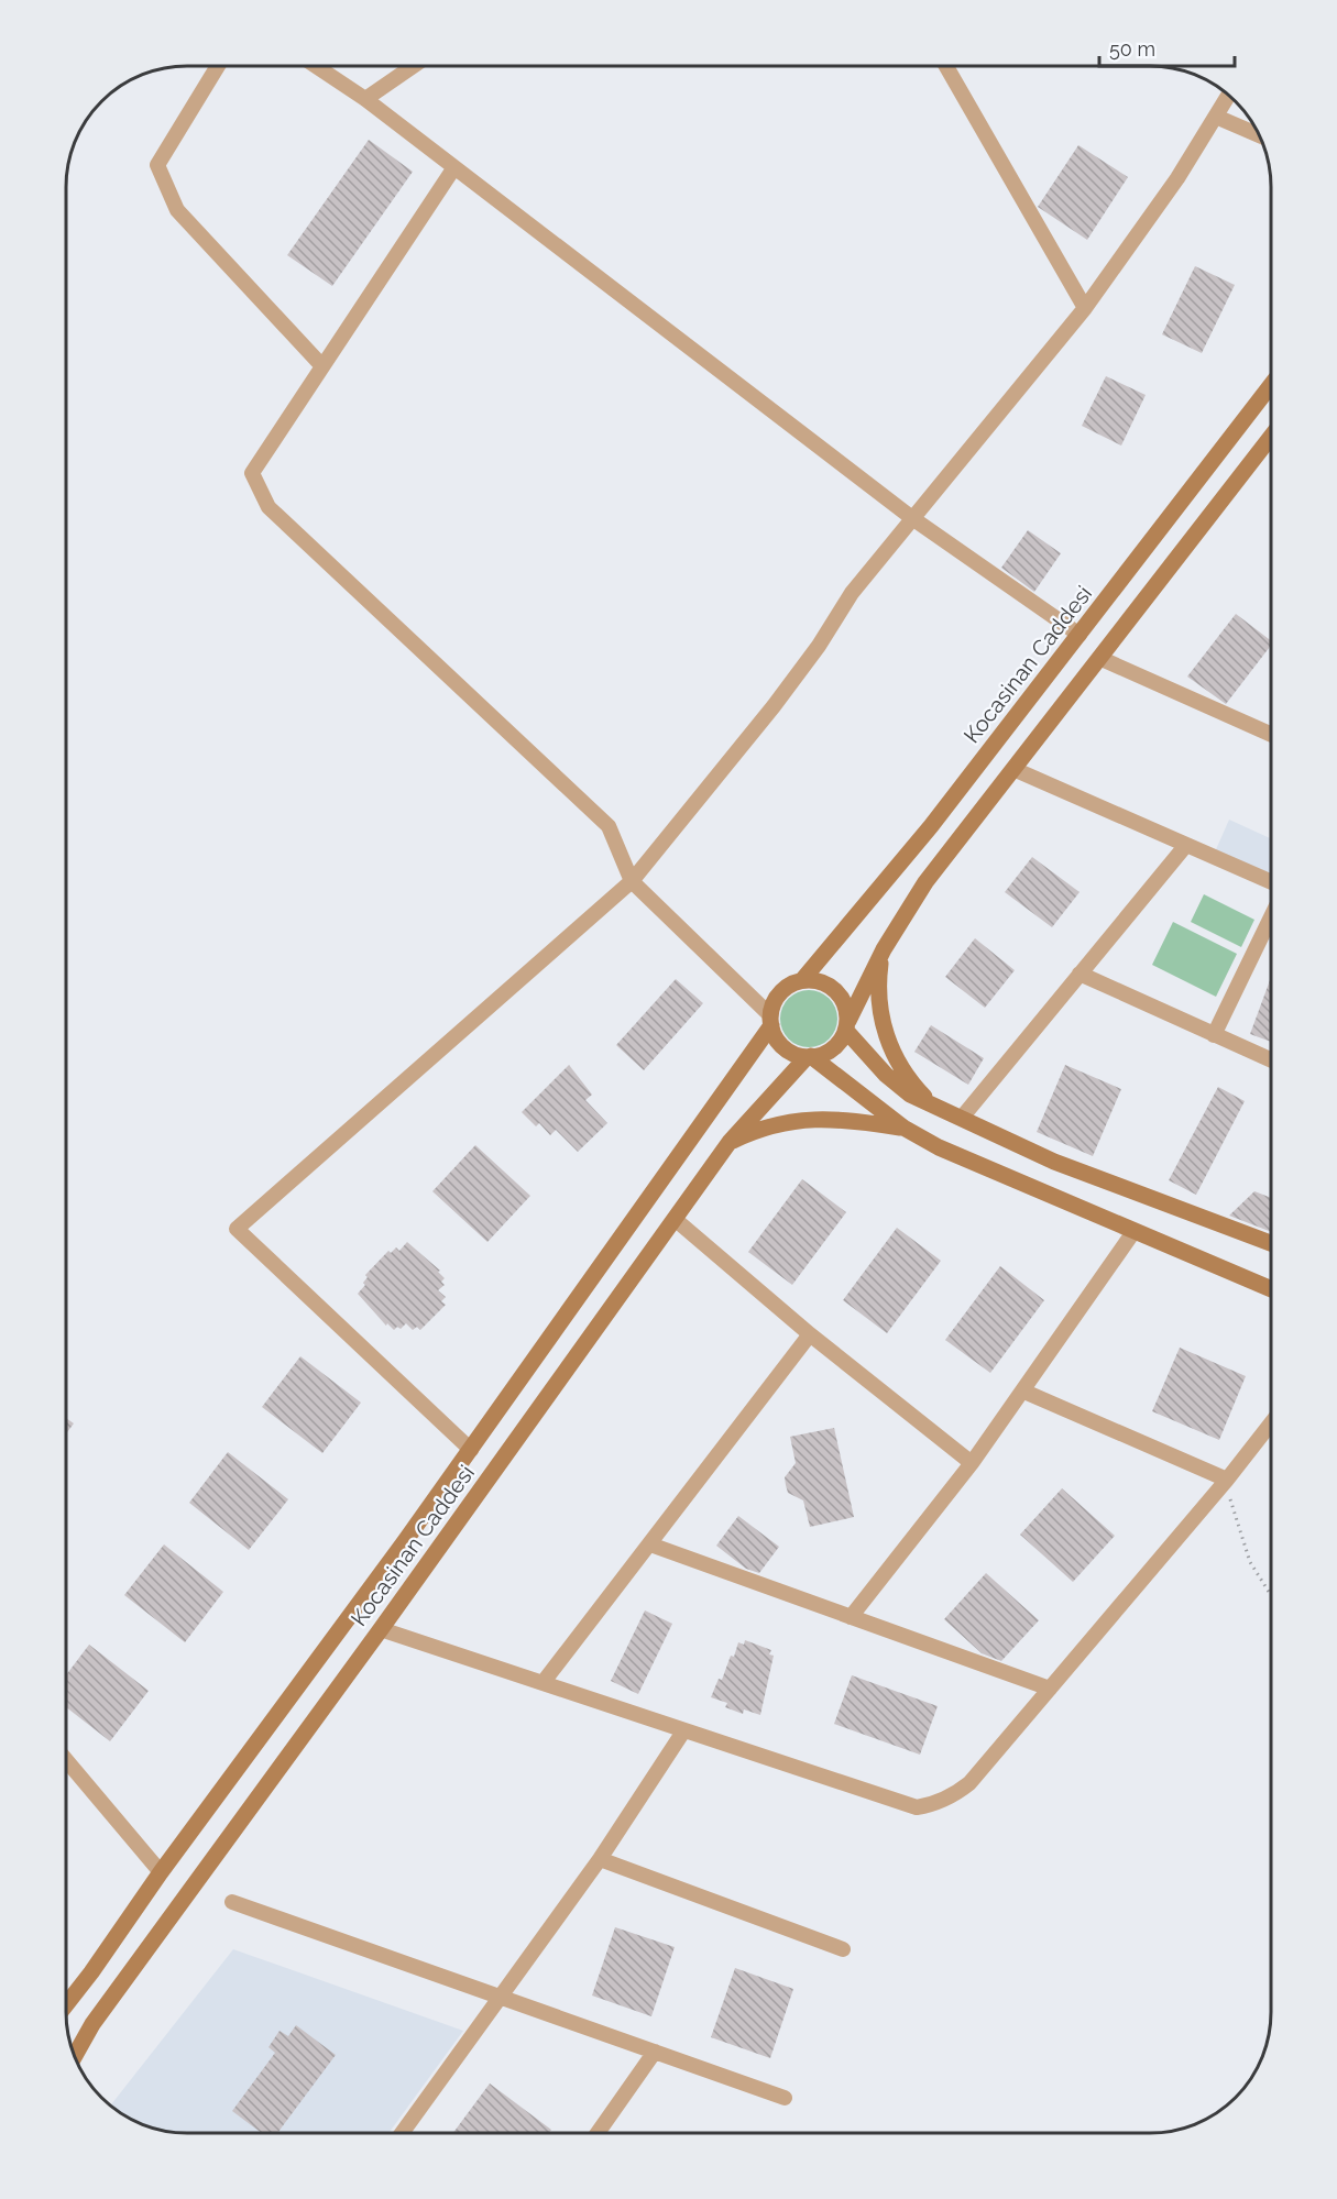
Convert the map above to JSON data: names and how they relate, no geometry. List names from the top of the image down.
{
  "streets": {
    "main road": ["Kocasinan Caddesi"]
  },
  "scale_bar": "50 m"
}
